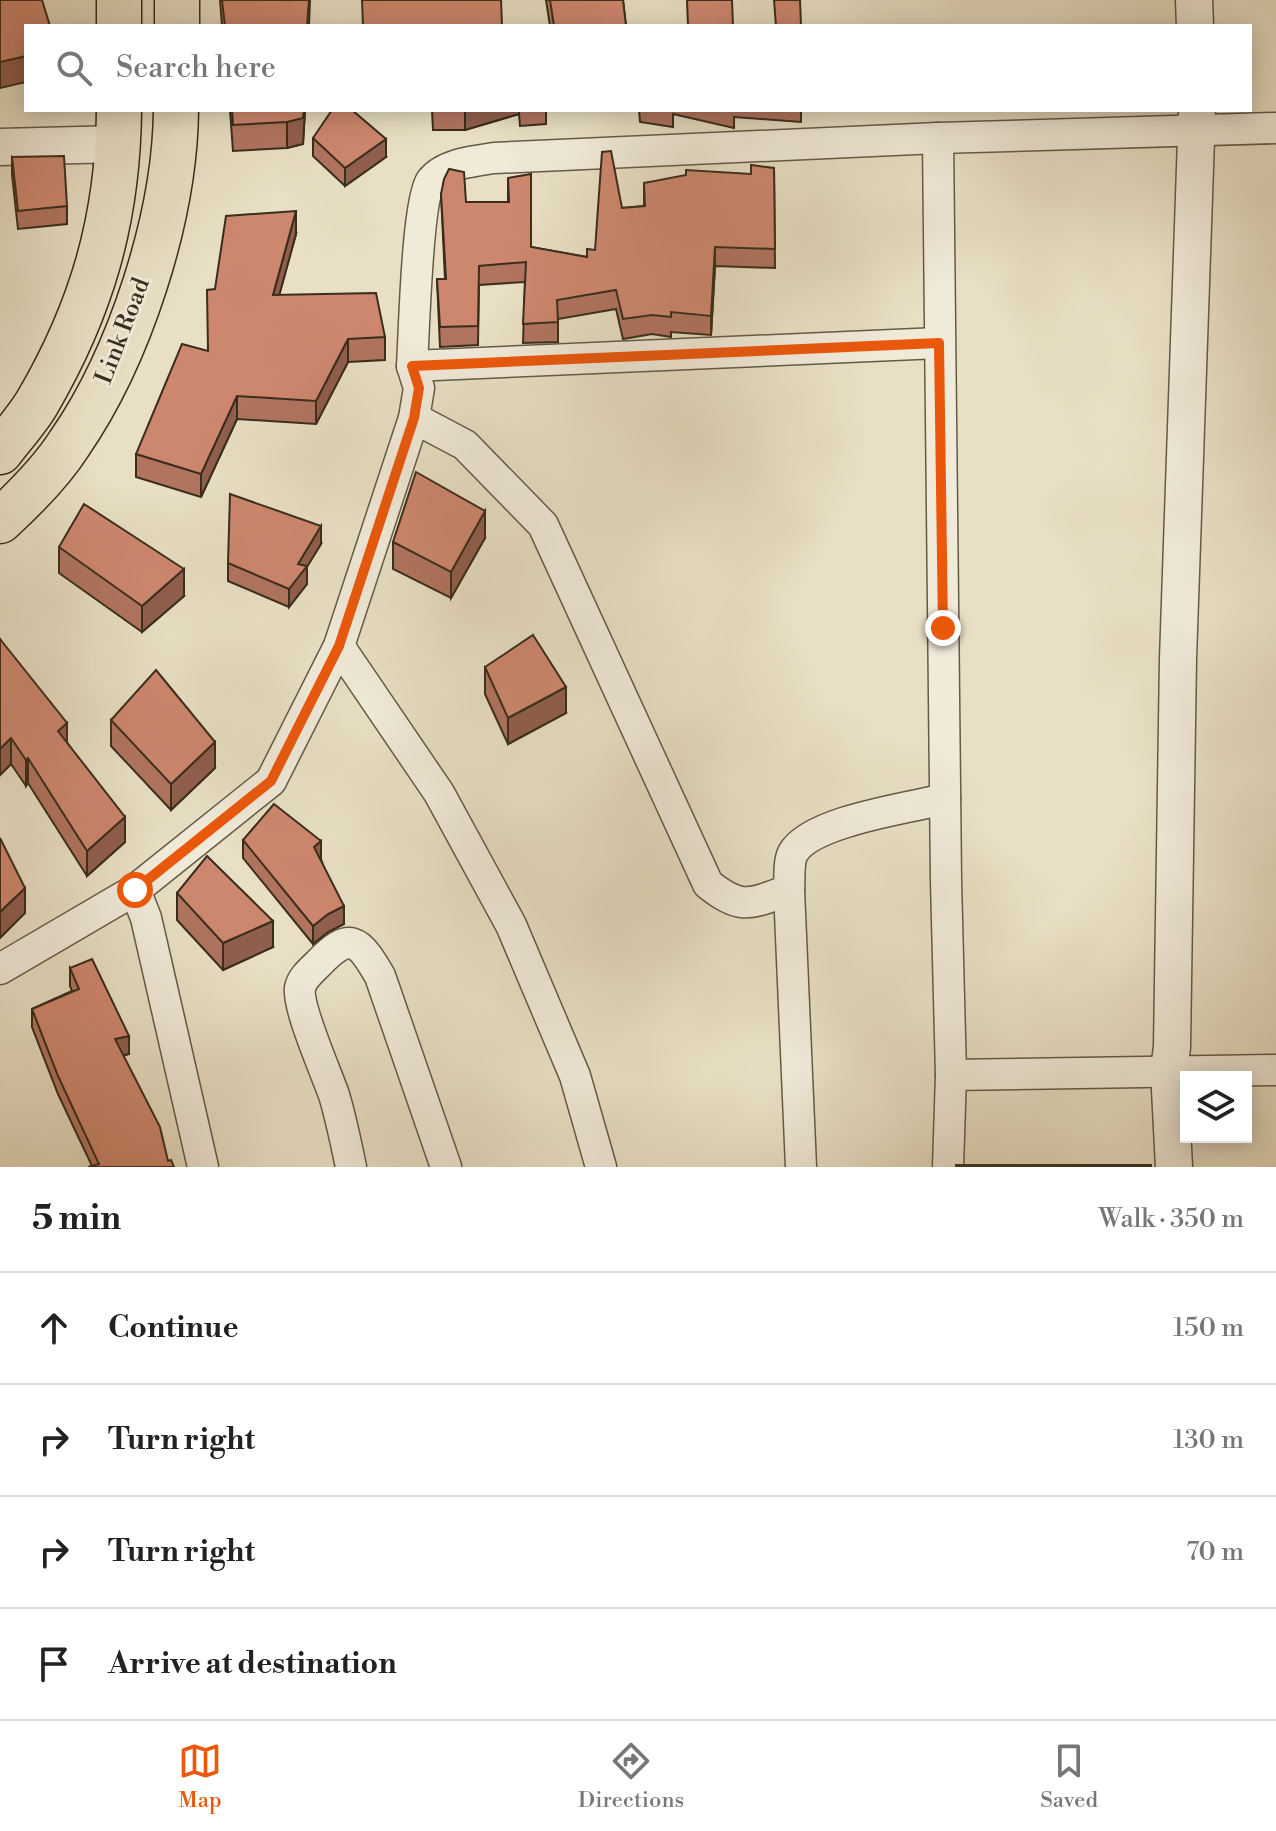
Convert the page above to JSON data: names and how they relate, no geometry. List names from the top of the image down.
{
  "streets": {
    "main road": ["Link Road"]
  },
  "page": {
    "search": "Search here",
    "heading": ["5 min", "Walk · 350 m"],
    "list": [
      ["Continue", "150 m"],
      ["Turn right", "130 m"],
      ["Turn right", "70 m"],
      "Arrive at destination"
    ],
    "nav": ["Map", "Directions", "Saved"]
  }
}
